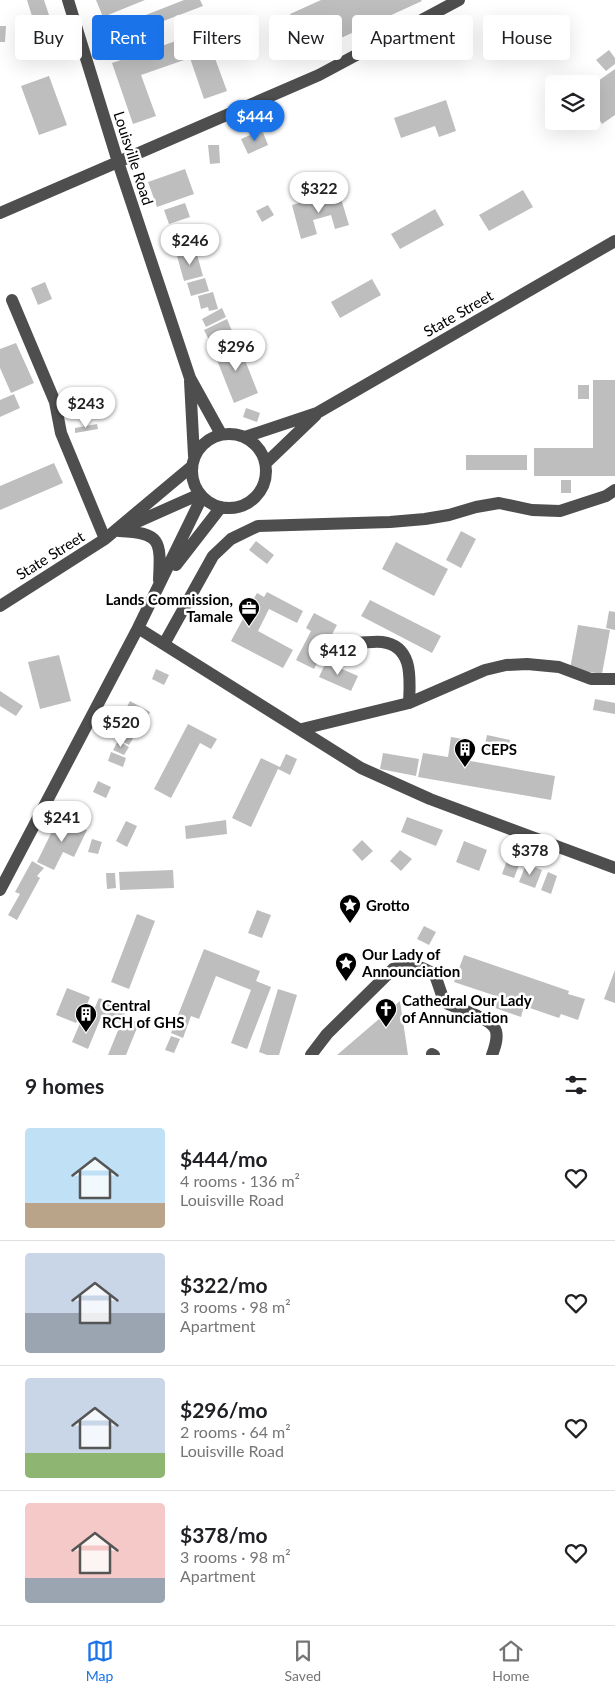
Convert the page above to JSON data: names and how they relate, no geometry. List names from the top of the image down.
{
  "streets": {
    "street": ["Louisville Road", "State Street"]
  },
  "crossings": [
    ["Louisville Road", "State Street"]
  ],
  "places": {
    "office": ["Lands Commission, Tamale"],
    "building": ["CEPS", "Central RCH of GHS"],
    "place": ["Grotto", "Our Lady of Announciation"],
    "church": ["Cathedral Our Lady of Annunciation"]
  },
  "page": {
    "chip": [
      "Buy",
      "Rent",
      "Filters",
      "New",
      "Apartment",
      "House"
    ],
    "price": [
      "$444",
      "$322",
      "$246",
      "$296",
      "$243",
      "$412",
      "$520",
      "$241",
      "$378"
    ],
    "heading": "9 homes",
    "list": [
      {
        "name": "$444/mo",
        "note": "4 rooms · 136 m² · Louisville Road"
      },
      {
        "name": "$322/mo",
        "note": "3 rooms · 98 m² · Apartment"
      },
      {
        "name": "$296/mo",
        "note": "2 rooms · 64 m² · Louisville Road"
      },
      {
        "name": "$378/mo",
        "note": "3 rooms · 98 m² · Apartment"
      }
    ],
    "tabs": ["Map", "Saved", "Home"]
  }
}
